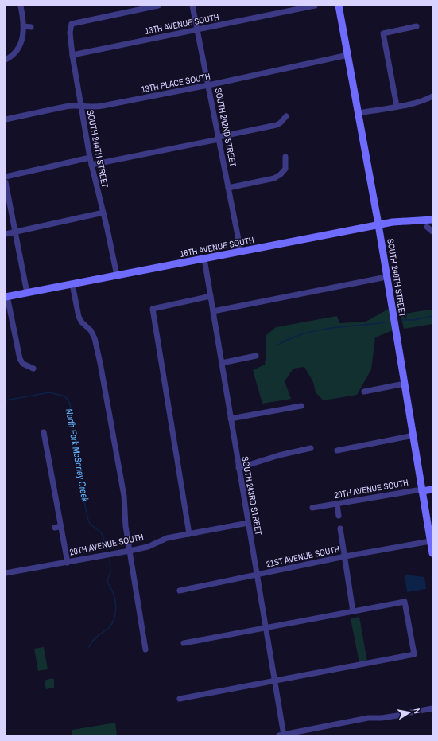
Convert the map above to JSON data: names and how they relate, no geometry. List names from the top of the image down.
{
  "streets": {
    "main road": ["16TH AVENUE SOUTH", "SOUTH 240TH STREET", "20TH AVENUE SOUTH"],
    "street": [
      "13TH AVENUE SOUTH",
      "13TH PLACE SOUTH",
      "SOUTH 242ND STREET",
      "SOUTH 244TH STREET",
      "SOUTH 243RD STREET",
      "21ST AVENUE SOUTH"
    ]
  },
  "crossings": [
    ["13TH AVENUE SOUTH", "SOUTH 242ND STREET"],
    ["13TH AVENUE SOUTH", "SOUTH 244TH STREET"],
    ["13TH PLACE SOUTH", "SOUTH 242ND STREET"],
    ["13TH PLACE SOUTH", "SOUTH 244TH STREET"],
    ["13TH PLACE SOUTH", "SOUTH 240TH STREET"],
    ["SOUTH 242ND STREET", "16TH AVENUE SOUTH"],
    ["SOUTH 244TH STREET", "16TH AVENUE SOUTH"],
    ["16TH AVENUE SOUTH", "SOUTH 240TH STREET"],
    ["16TH AVENUE SOUTH", "SOUTH 243RD STREET"],
    ["SOUTH 240TH STREET", "20TH AVENUE SOUTH"],
    ["SOUTH 240TH STREET", "21ST AVENUE SOUTH"],
    ["20TH AVENUE SOUTH", "SOUTH 243RD STREET"],
    ["SOUTH 243RD STREET", "21ST AVENUE SOUTH"]
  ],
  "water": ["North Fork McSorley Creek"],
  "north": "right"
}
